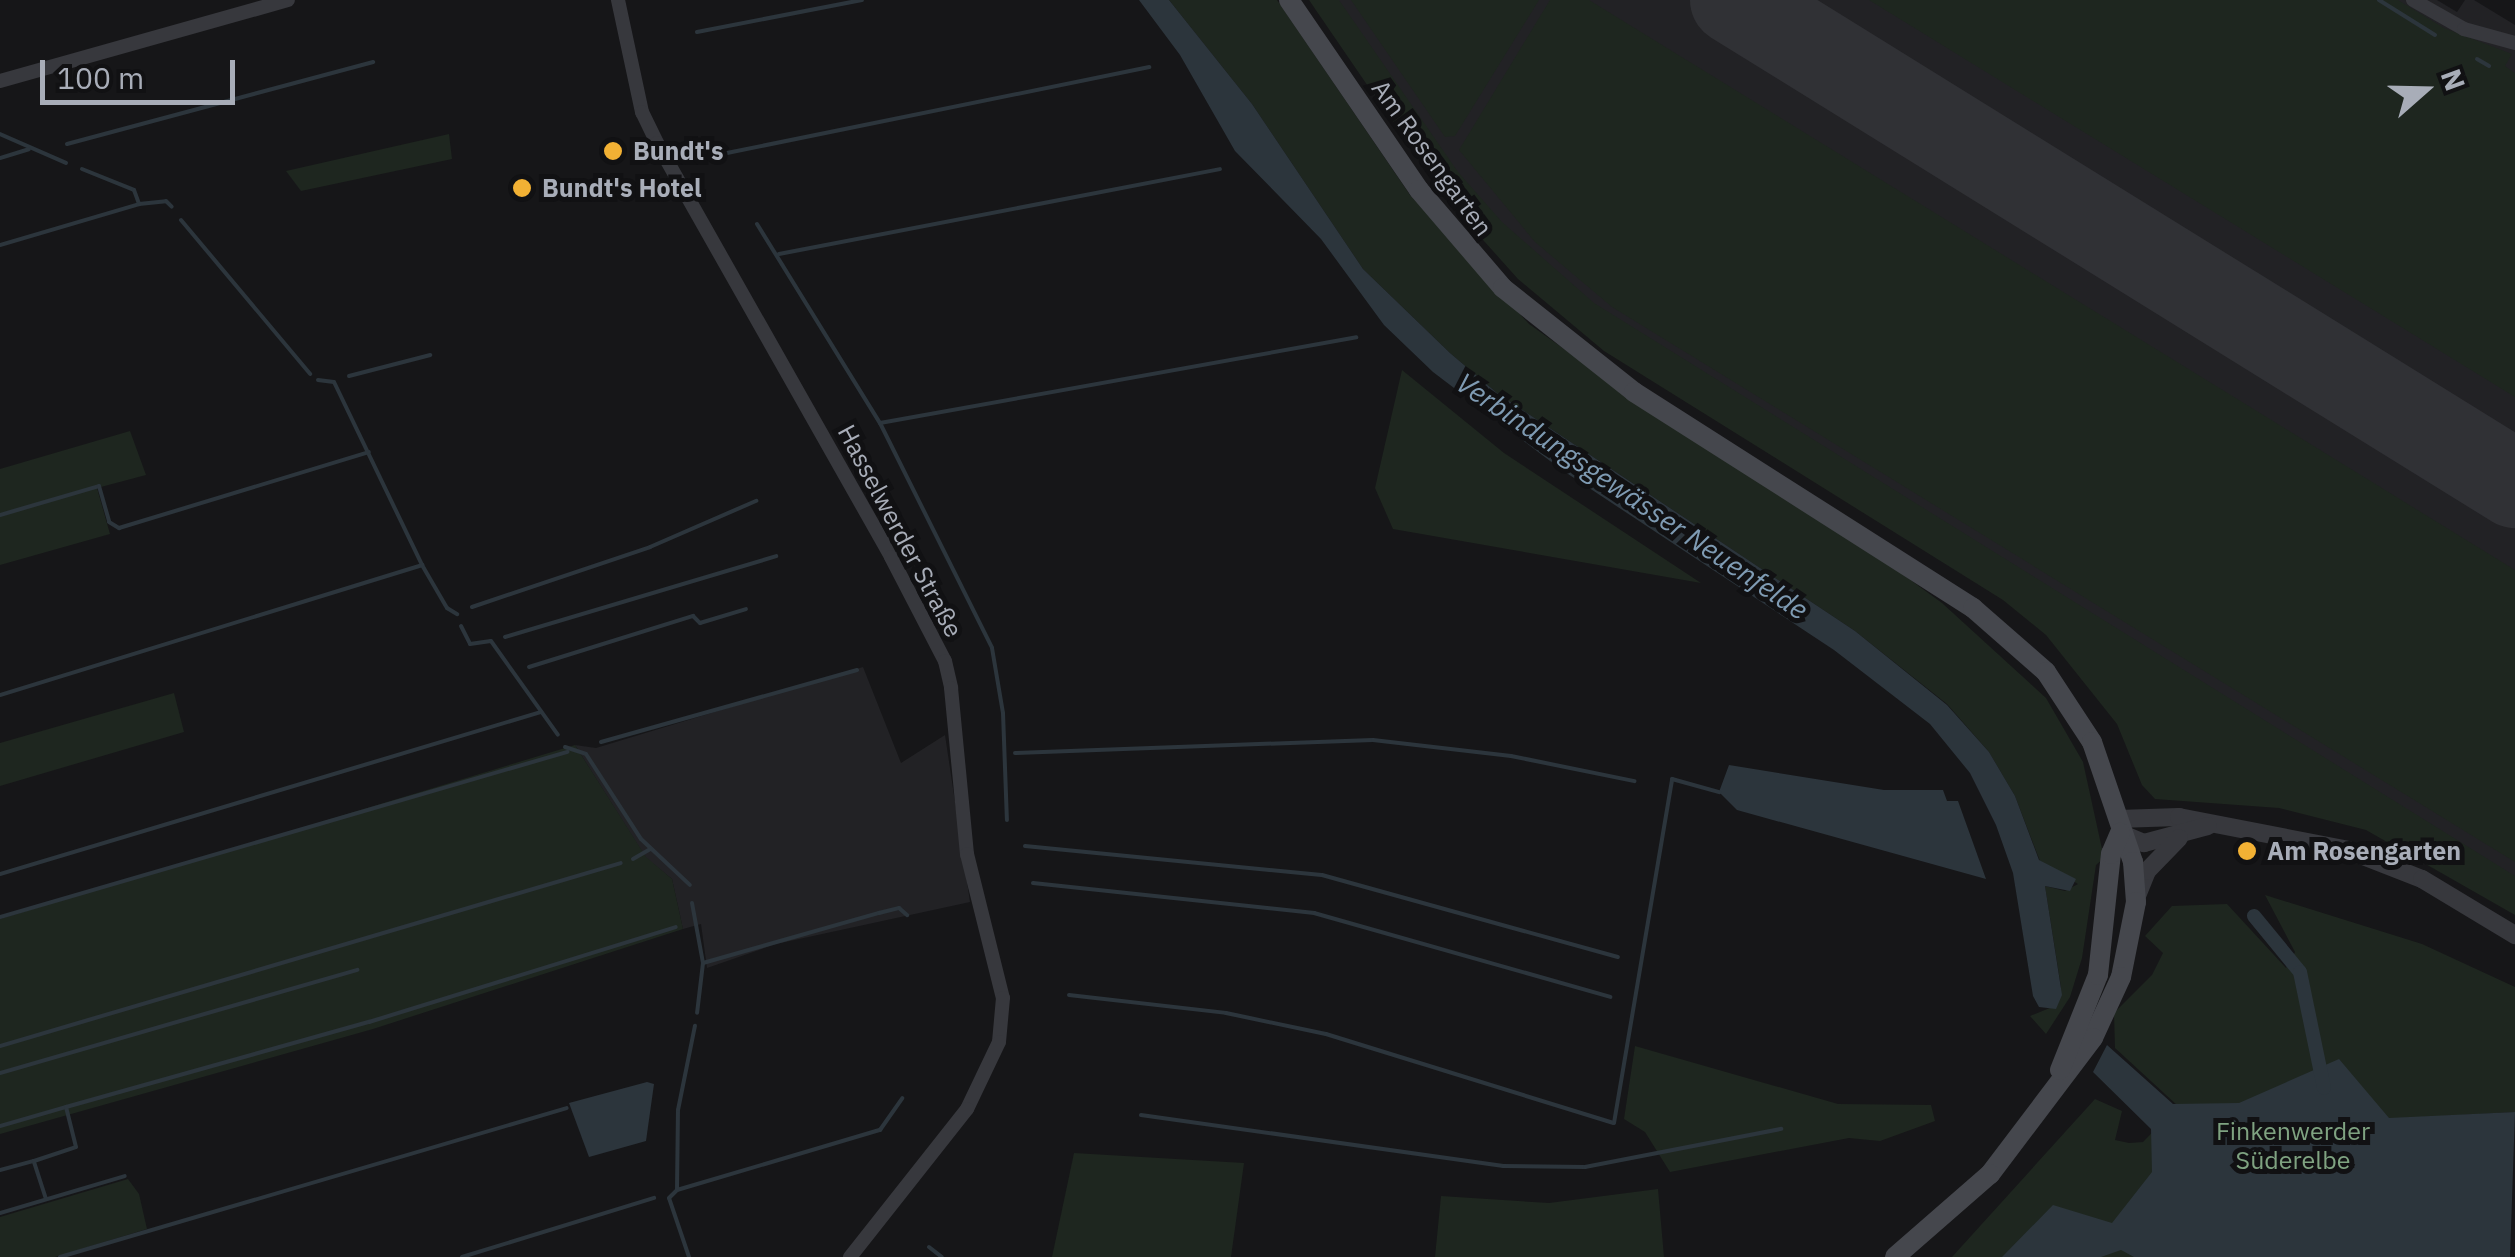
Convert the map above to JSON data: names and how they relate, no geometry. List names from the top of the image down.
{
  "streets": {
    "main road": ["Am Rosengarten"],
    "street": ["Hasselwerder Straße"]
  },
  "water": ["Verbindungsgewässer Neuenfelde"],
  "parks": ["Finkenwerder Süderelbe"],
  "places": ["Bundt's", "Bundt's Hotel", "Am Rosengarten"],
  "scale_bar": "100 m",
  "north": "right"
}
